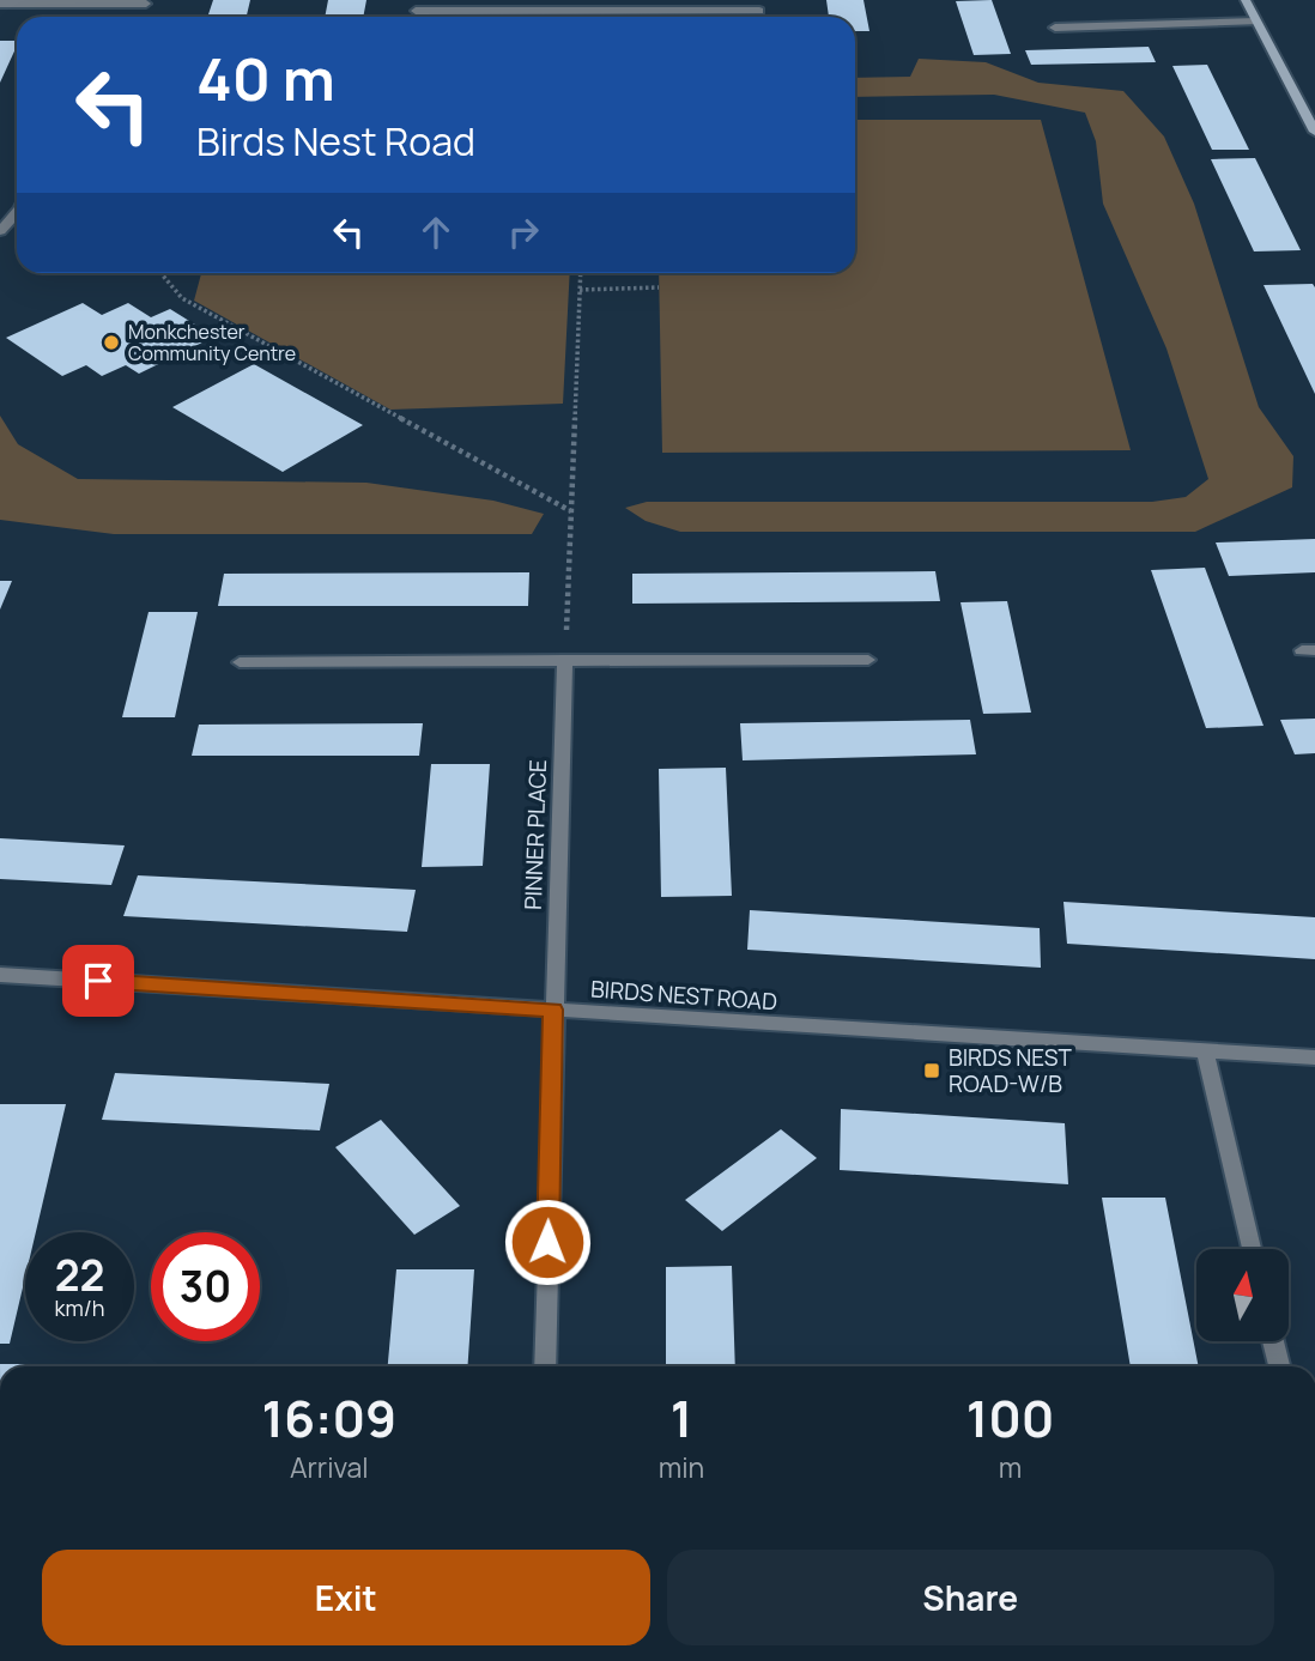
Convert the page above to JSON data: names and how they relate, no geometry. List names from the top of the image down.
{
  "streets": {
    "street": ["PINNER PLACE", "BIRDS NEST ROAD"]
  },
  "crossings": [
    ["PINNER PLACE", "BIRDS NEST ROAD"]
  ],
  "places": {
    "other": ["Monkchester Community Centre"],
    "transit": ["BIRDS NEST ROAD-W/B"]
  },
  "north": "top",
  "page": {
    "turn": ["40 m", "Birds Nest Road"],
    "speed": "22 km/h",
    "limit": "30",
    "eta": [
      "16:09",
      "Arrival",
      "1",
      "min",
      "100",
      "m"
    ],
    "buttons": ["Exit", "Share"]
  }
}
